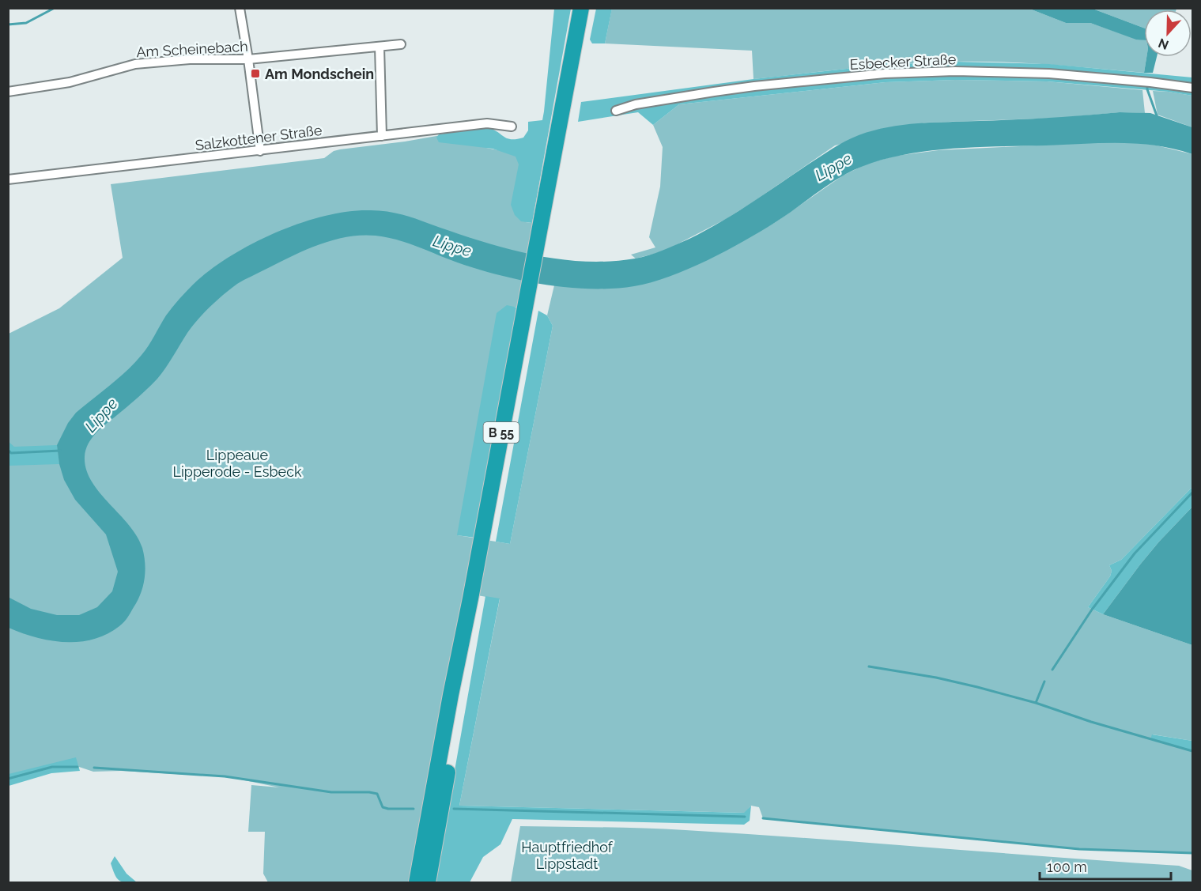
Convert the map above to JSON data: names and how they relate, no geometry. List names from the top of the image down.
{
  "streets": {
    "highway": ["B 55"],
    "street": ["Am Scheinebach", "Esbecker Straße", "Salzkottener Straße"]
  },
  "water": ["Lippe"],
  "parks": ["Lippeaue Lipperode - Esbeck", "Hauptfriedhof Lippstadt"],
  "places": {
    "transit": ["Am Mondschein"]
  },
  "scale_bar": "100 m",
  "north": "bottom"
}
